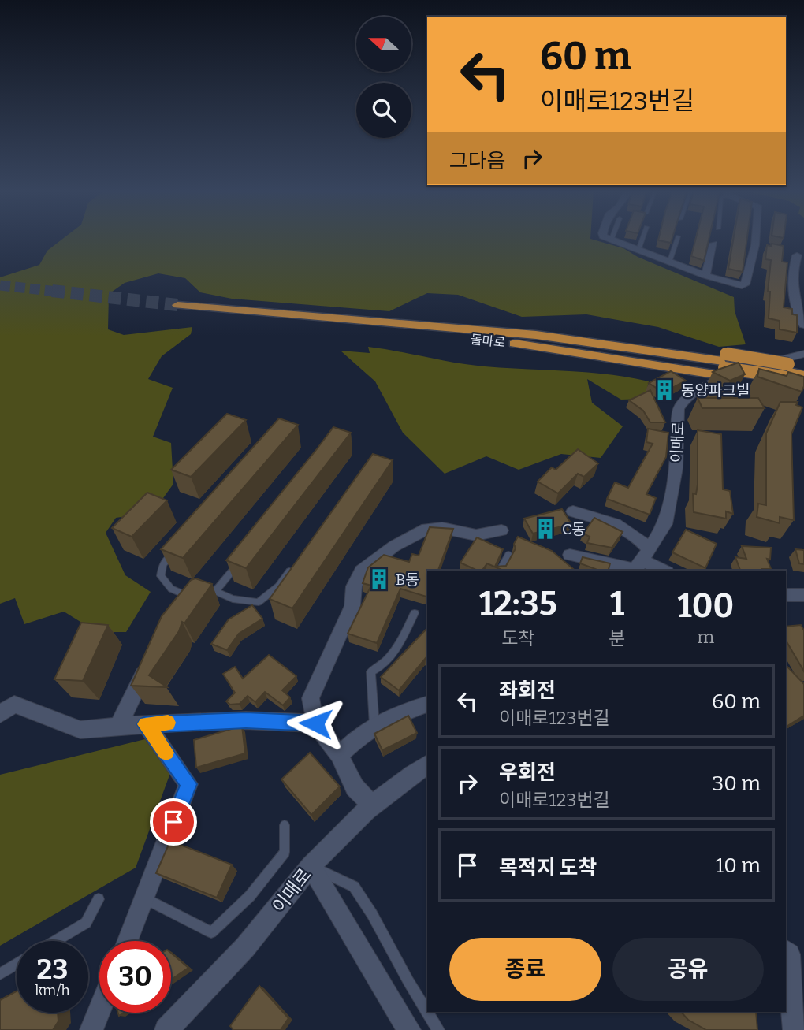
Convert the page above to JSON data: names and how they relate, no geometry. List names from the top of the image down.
{
  "streets": {
    "main road": ["돌마로"],
    "street": ["이매로"]
  },
  "places": {
    "building": ["동양파크빌", "C동", "B동"]
  },
  "north": "left",
  "page": {
    "turn": ["60 m", "이매로123번길"],
    "then": "그다음",
    "eta": [
      "12:35",
      "도착",
      "1",
      "분",
      "100",
      "m"
    ],
    "list": [
      {
        "name": "좌회전",
        "note": "이매로123번길",
        "value": "60 m"
      },
      {
        "name": "우회전",
        "note": "이매로123번길",
        "value": "30 m"
      },
      {
        "name": "목적지 도착",
        "value": "10 m"
      }
    ],
    "buttons": ["종료", "공유"],
    "speed": "23 km/h",
    "limit": "30"
  }
}
